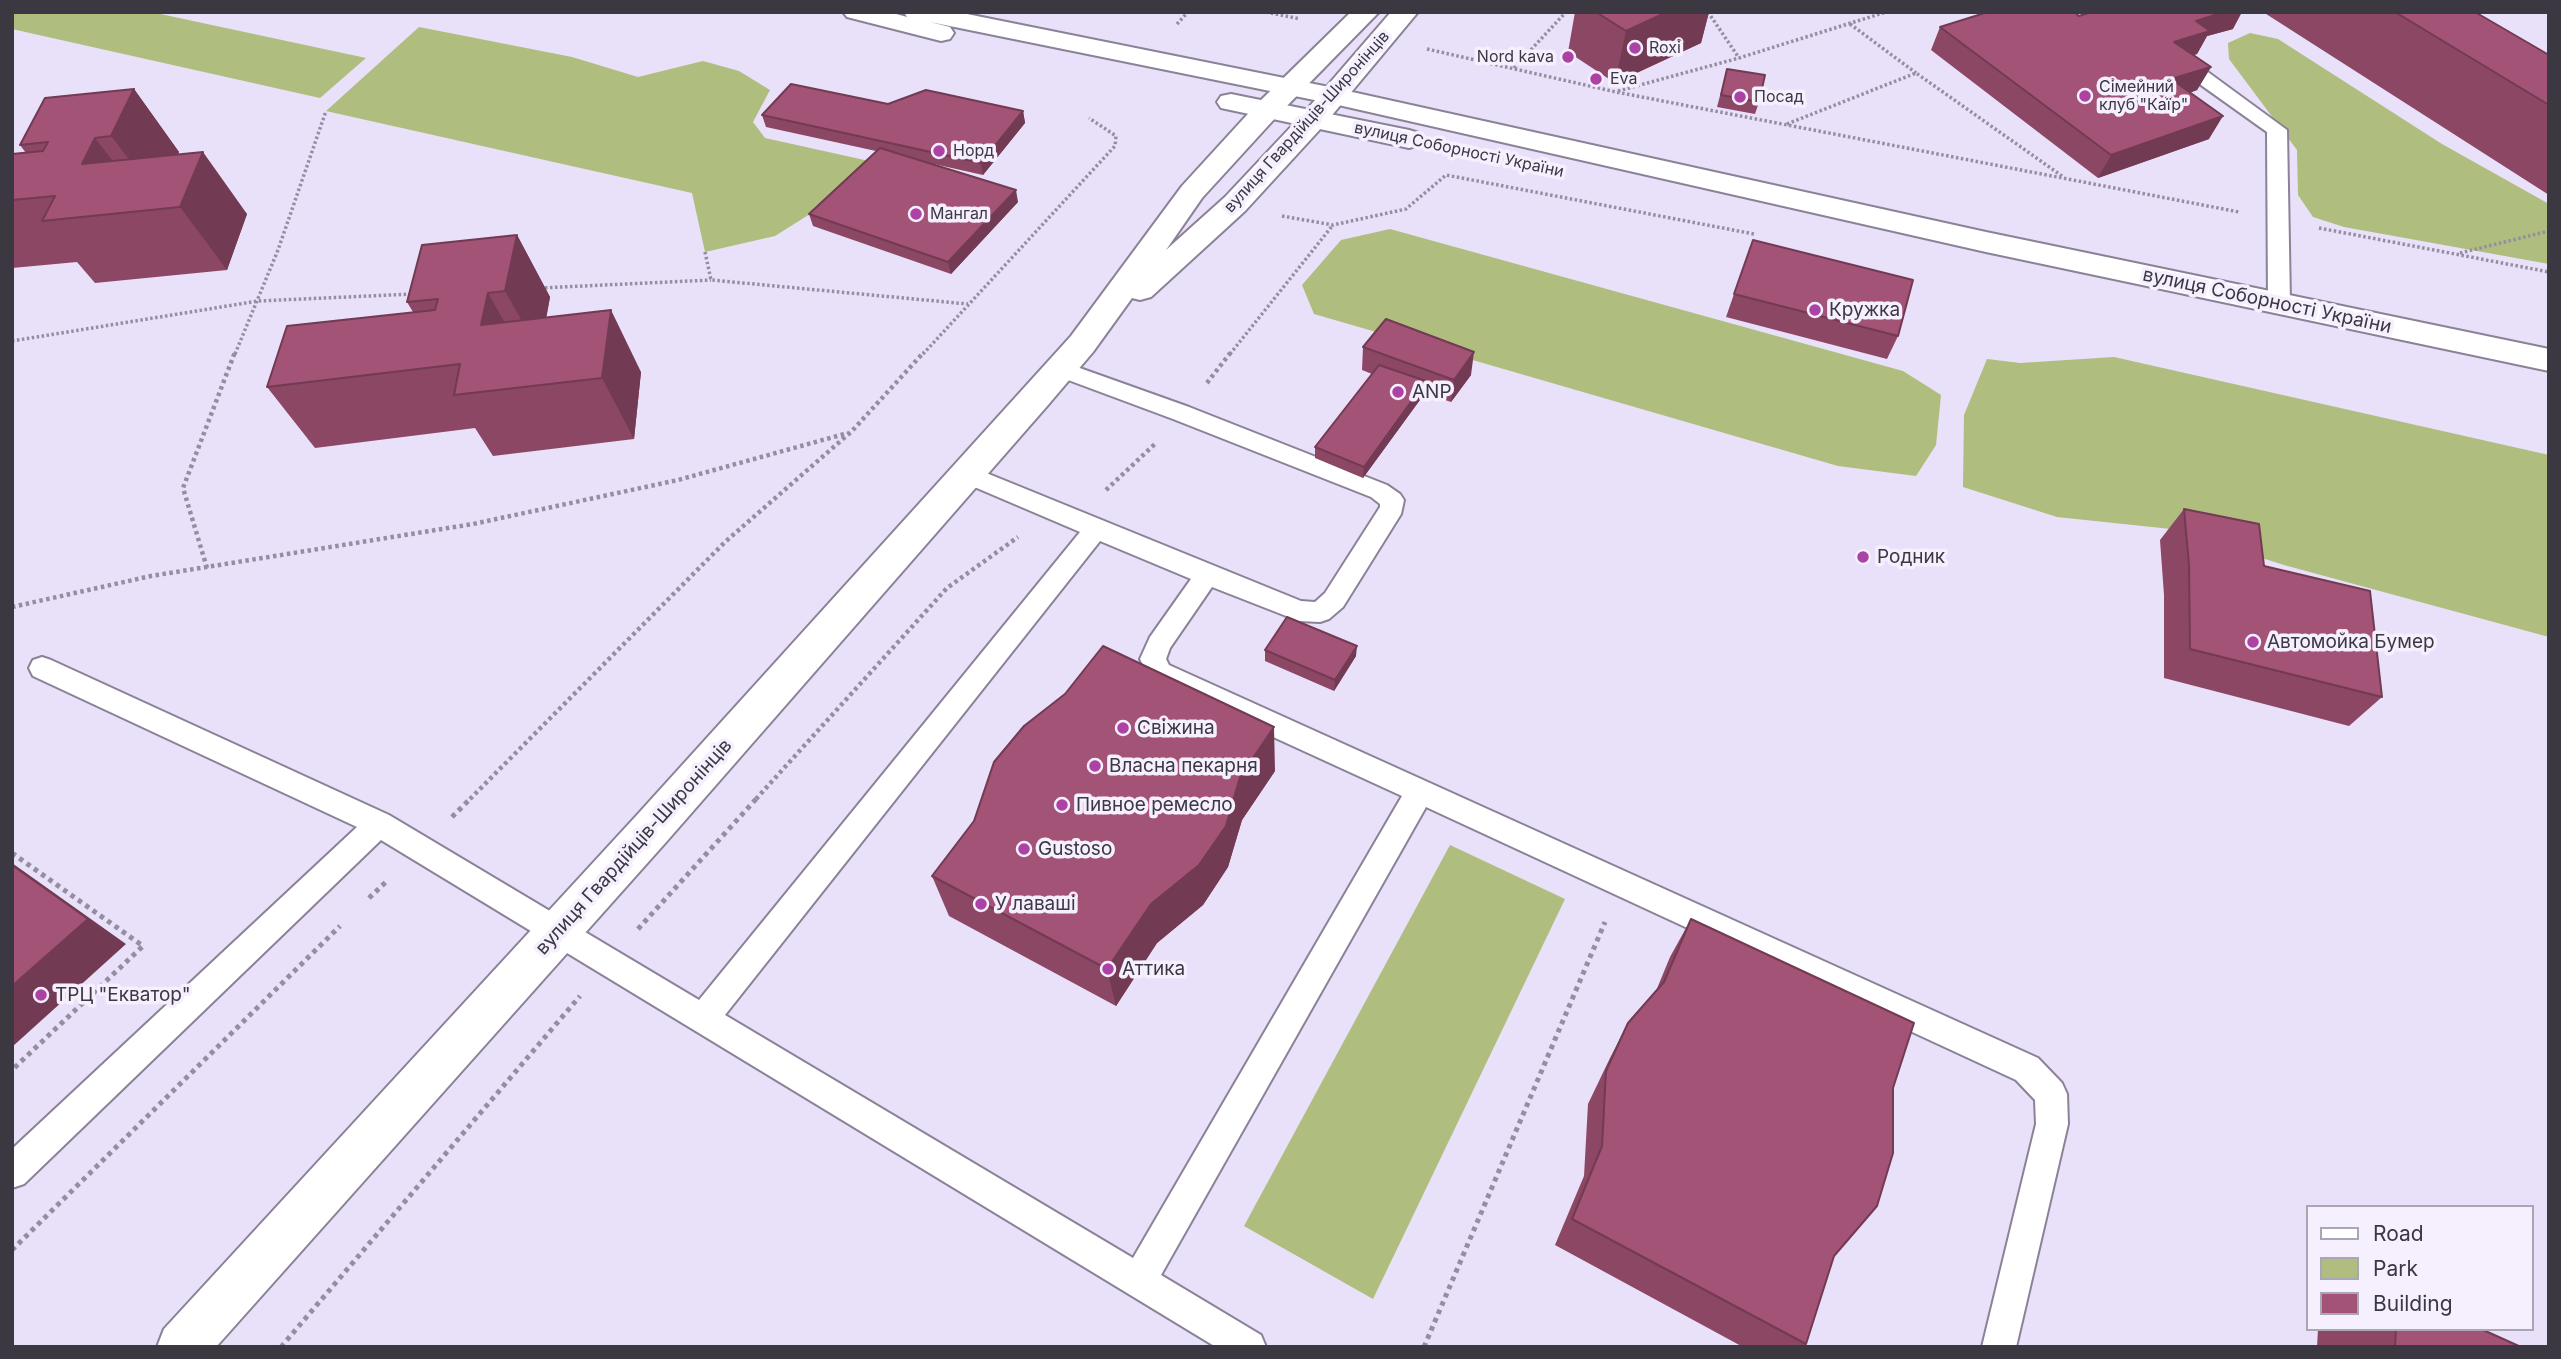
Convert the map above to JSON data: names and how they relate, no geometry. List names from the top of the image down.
{
  "streets": {
    "street": ["вулиця Гвардійців-Широнінців", "вулиця Соборності України"]
  },
  "crossings": [
    ["вулиця Гвардійців-Широнінців", "вулиця Соборності України"]
  ],
  "places": [
    "Roxi",
    "Nord kava",
    "Eva",
    "Сімейний клуб \"Каїр\"",
    "Посад",
    "Норд",
    "Мангал",
    "Кружка",
    "ANP",
    "Родник",
    "Автомойка Бумер",
    "Свіжина",
    "Власна пекарня",
    "Пивное ремесло",
    "Gustoso",
    "У лаваші",
    "Аттика",
    "ТРЦ \"Екватор\""
  ],
  "legend": ["Road", "Park", "Building"]
}
